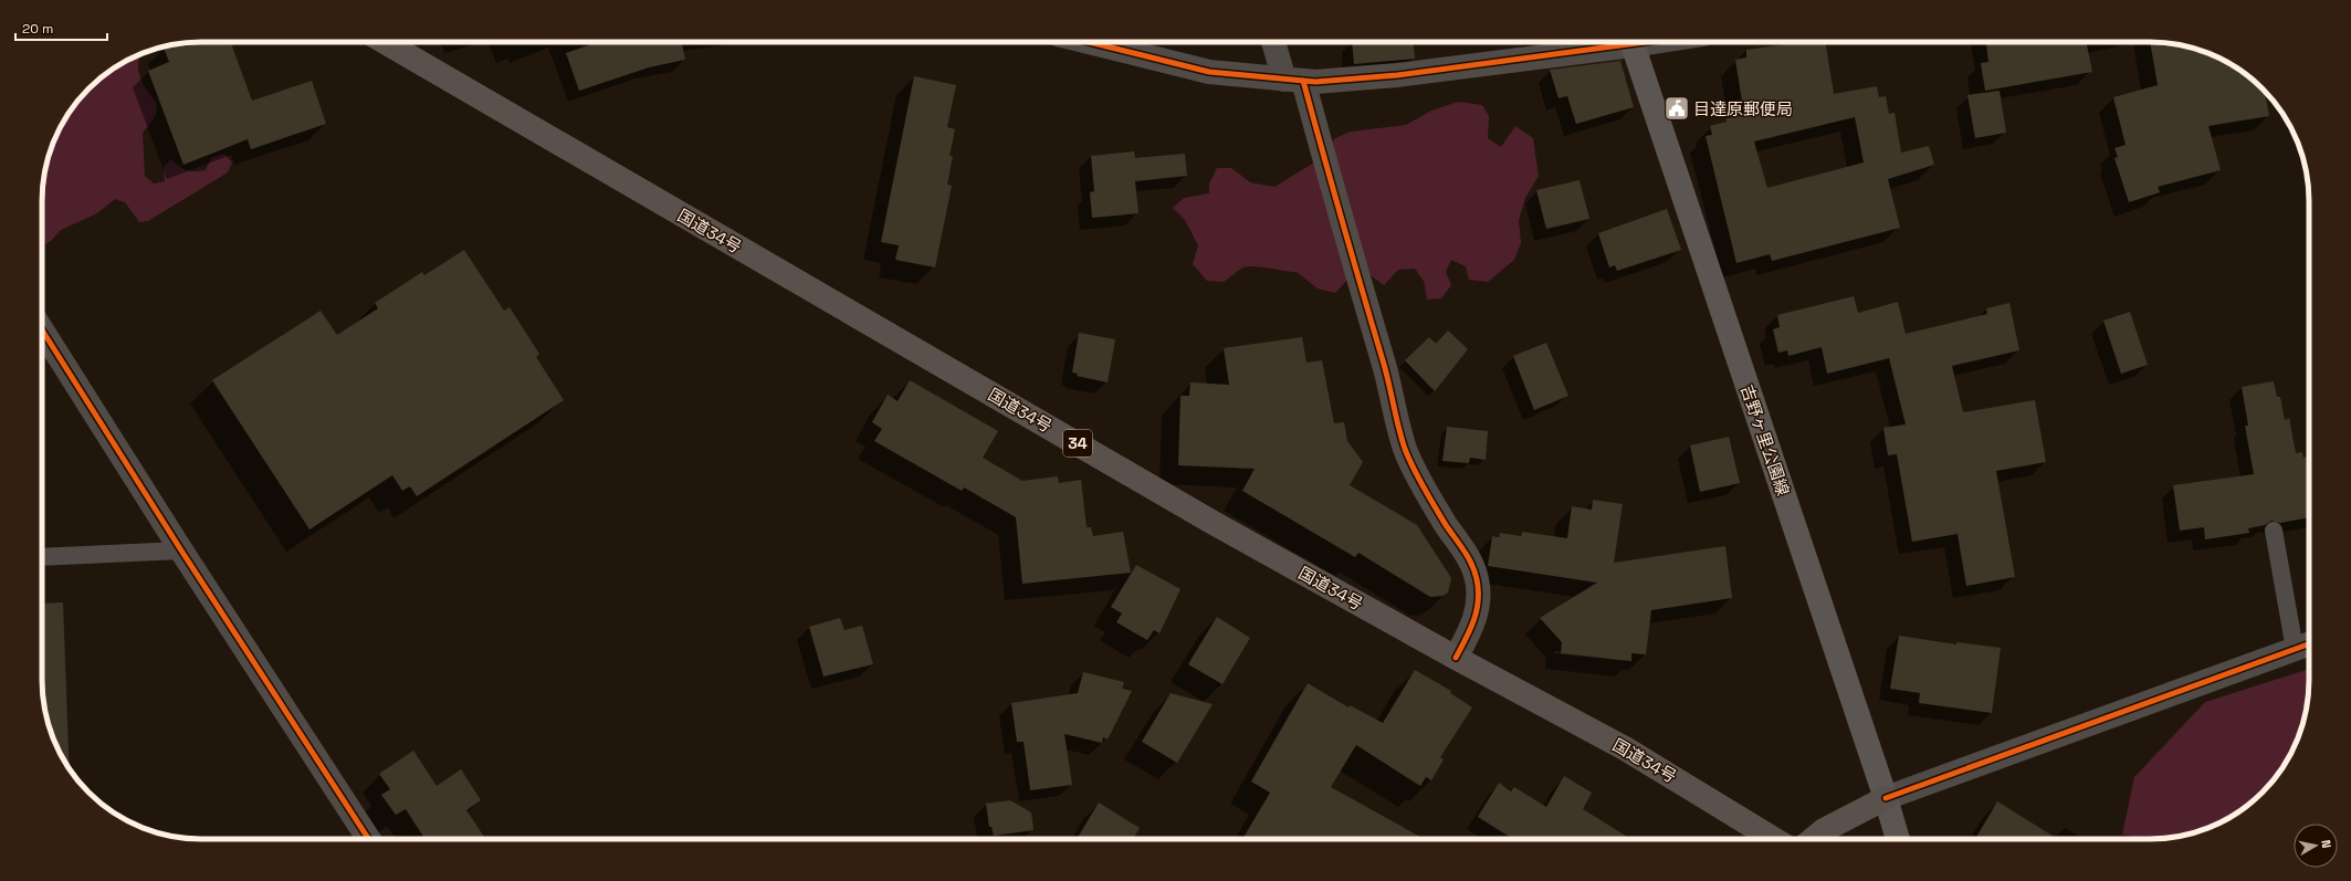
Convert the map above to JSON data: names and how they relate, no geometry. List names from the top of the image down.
{
  "streets": {
    "highway": ["国道34号", "34"],
    "main road": ["吉野ヶ里公園線"]
  },
  "places": {
    "public building": ["目達原郵便局"]
  },
  "scale_bar": "20 m",
  "north": "right"
}
